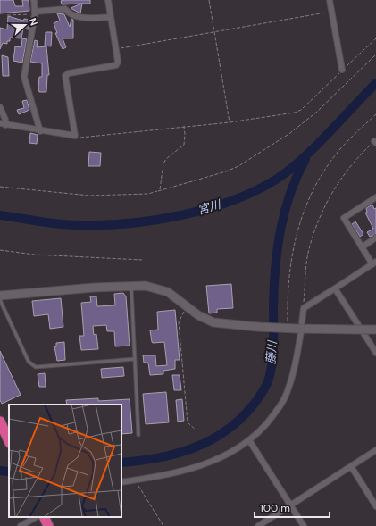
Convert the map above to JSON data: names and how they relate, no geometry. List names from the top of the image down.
{
  "water": ["宮川", "藤川"],
  "scale_bar": "100 m",
  "north": "right"
}
